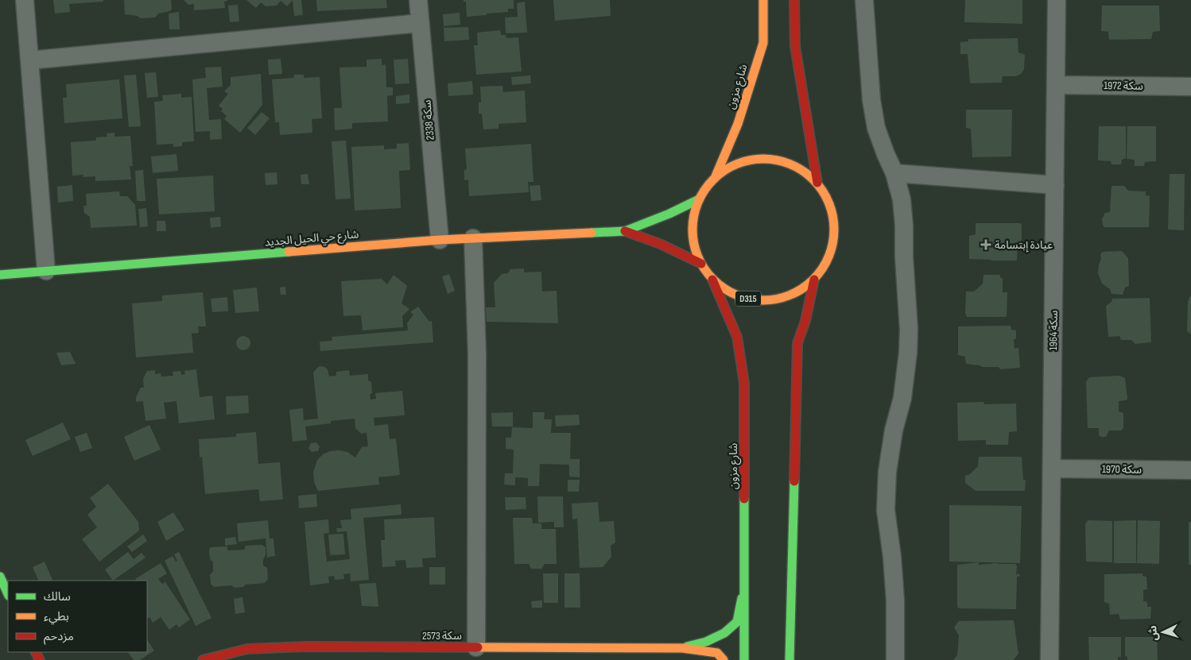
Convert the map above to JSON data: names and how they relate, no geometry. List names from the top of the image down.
{
  "streets": {
    "main road": [
      "شارع مزون",
      "شارع حي الحيل الجديد",
      "D315",
      "سكة 2573"
    ],
    "street": [
      "سكة 1972",
      "سكة 2338",
      "سكة 1964",
      "سكة 1970"
    ]
  },
  "crossings": [
    ["سكة 1972", "سكة 1964"],
    ["شارع مزون", "شارع حي الحيل الجديد"],
    ["شارع مزون", "D315"],
    ["سكة 2338", "شارع حي الحيل الجديد"],
    ["شارع حي الحيل الجديد", "D315"],
    ["سكة 1964", "سكة 1970"]
  ],
  "places": {
    "health": ["عيادة إبتسامة"]
  },
  "legend": ["سالك", "بطيء", "مزدحم"],
  "north": "left"
}
